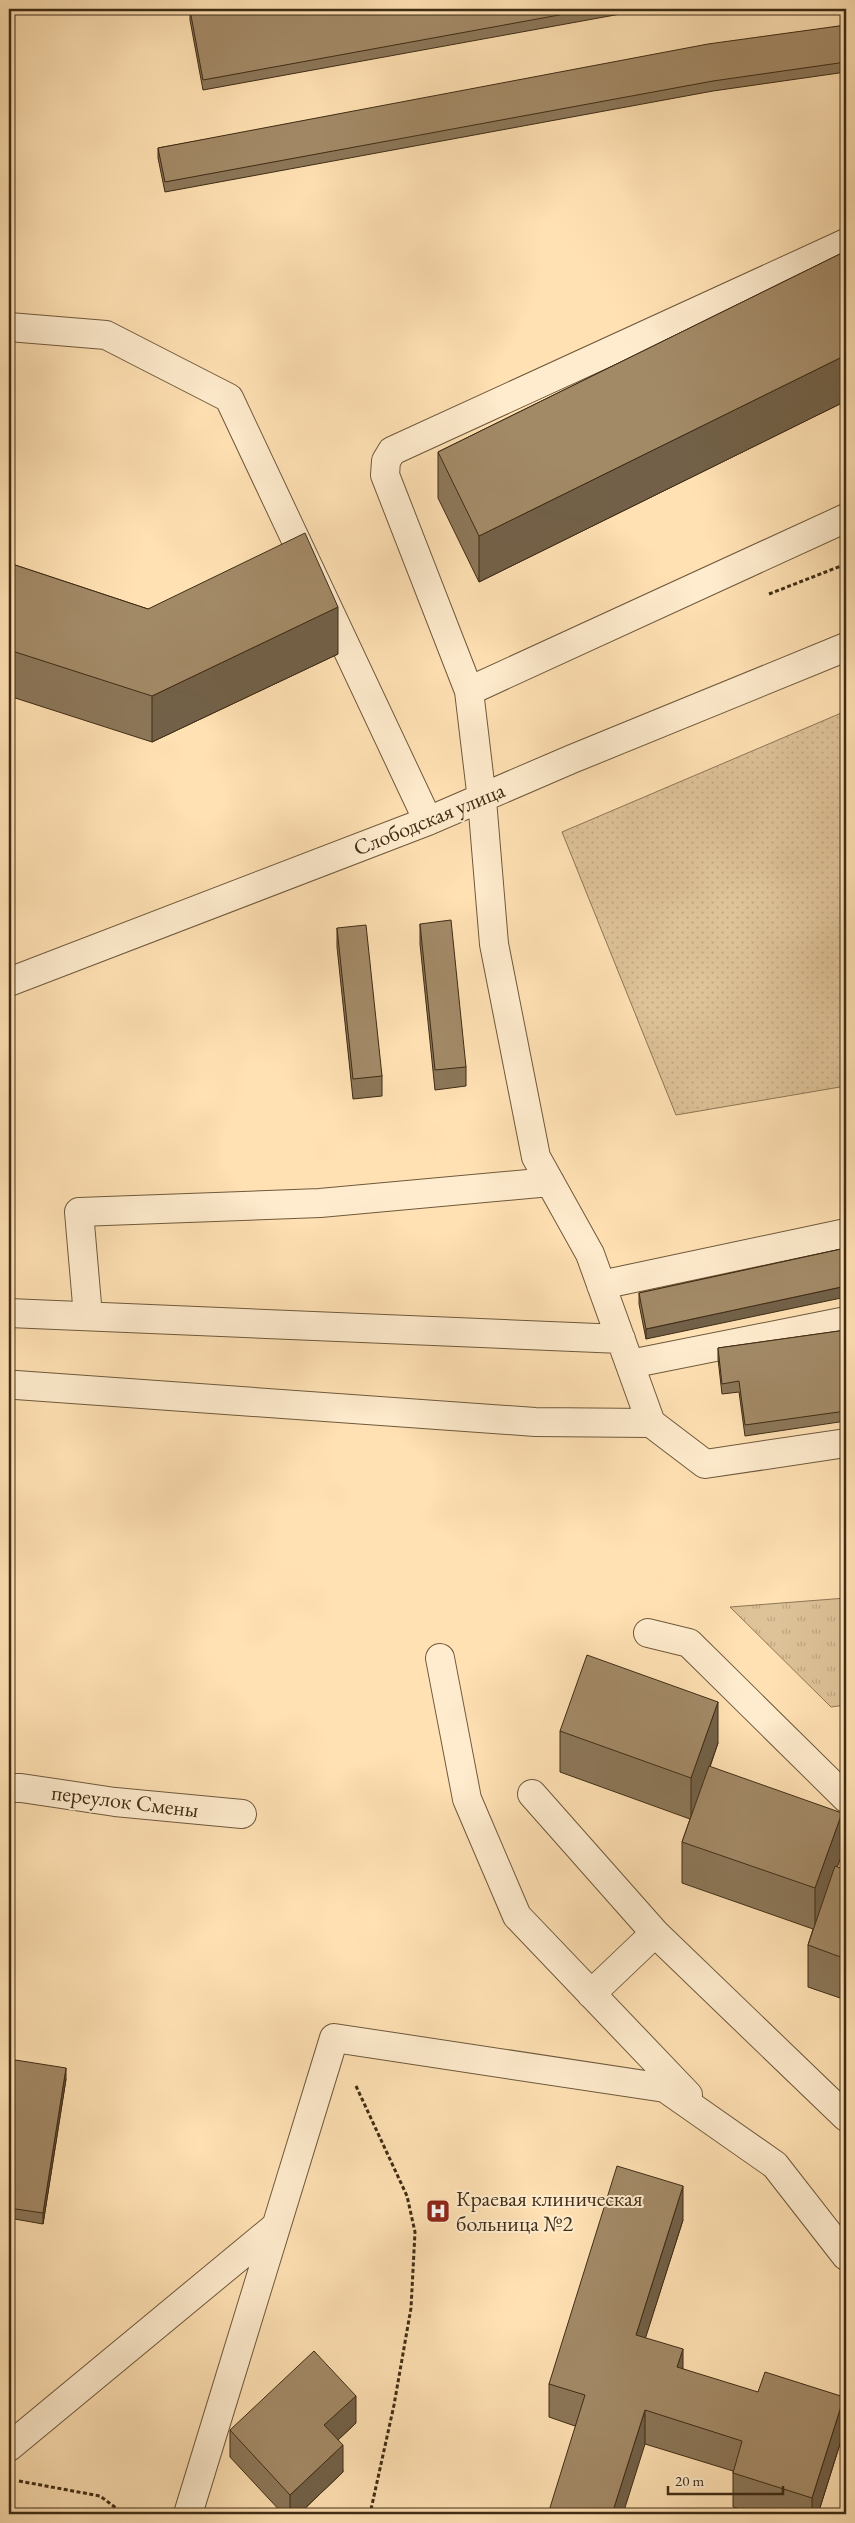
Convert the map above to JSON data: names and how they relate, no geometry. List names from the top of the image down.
{
  "streets": {
    "street": ["Слободская улица", "переулок Смены"]
  },
  "places": {
    "hospital": ["Краевая клиническая больница №2"]
  },
  "scale_bar": "20 m"
}
